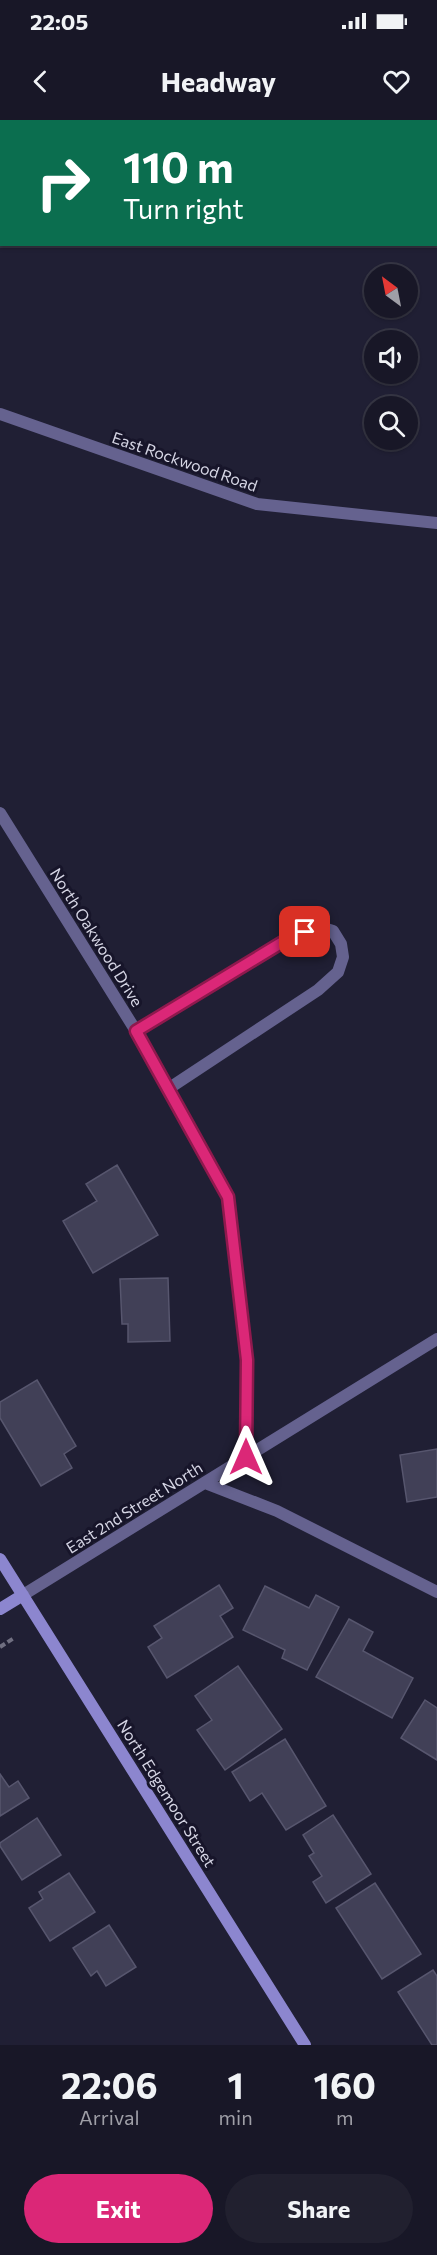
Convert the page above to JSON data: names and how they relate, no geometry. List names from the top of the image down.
{
  "streets": {
    "street": [
      "East Rockwood Road",
      "North Oakwood Drive",
      "East 2nd Street North",
      "North Edgemoor Street"
    ]
  },
  "crossings": [
    ["North Oakwood Drive", "East 2nd Street North"],
    ["East 2nd Street North", "North Edgemoor Street"]
  ],
  "north": "top left",
  "page": {
    "status": "22:05",
    "header": "Headway",
    "turn": ["110 m", "Turn right"],
    "eta": [
      "22:06",
      "Arrival",
      "1",
      "min",
      "160",
      "m"
    ],
    "buttons": ["Exit", "Share"]
  }
}
